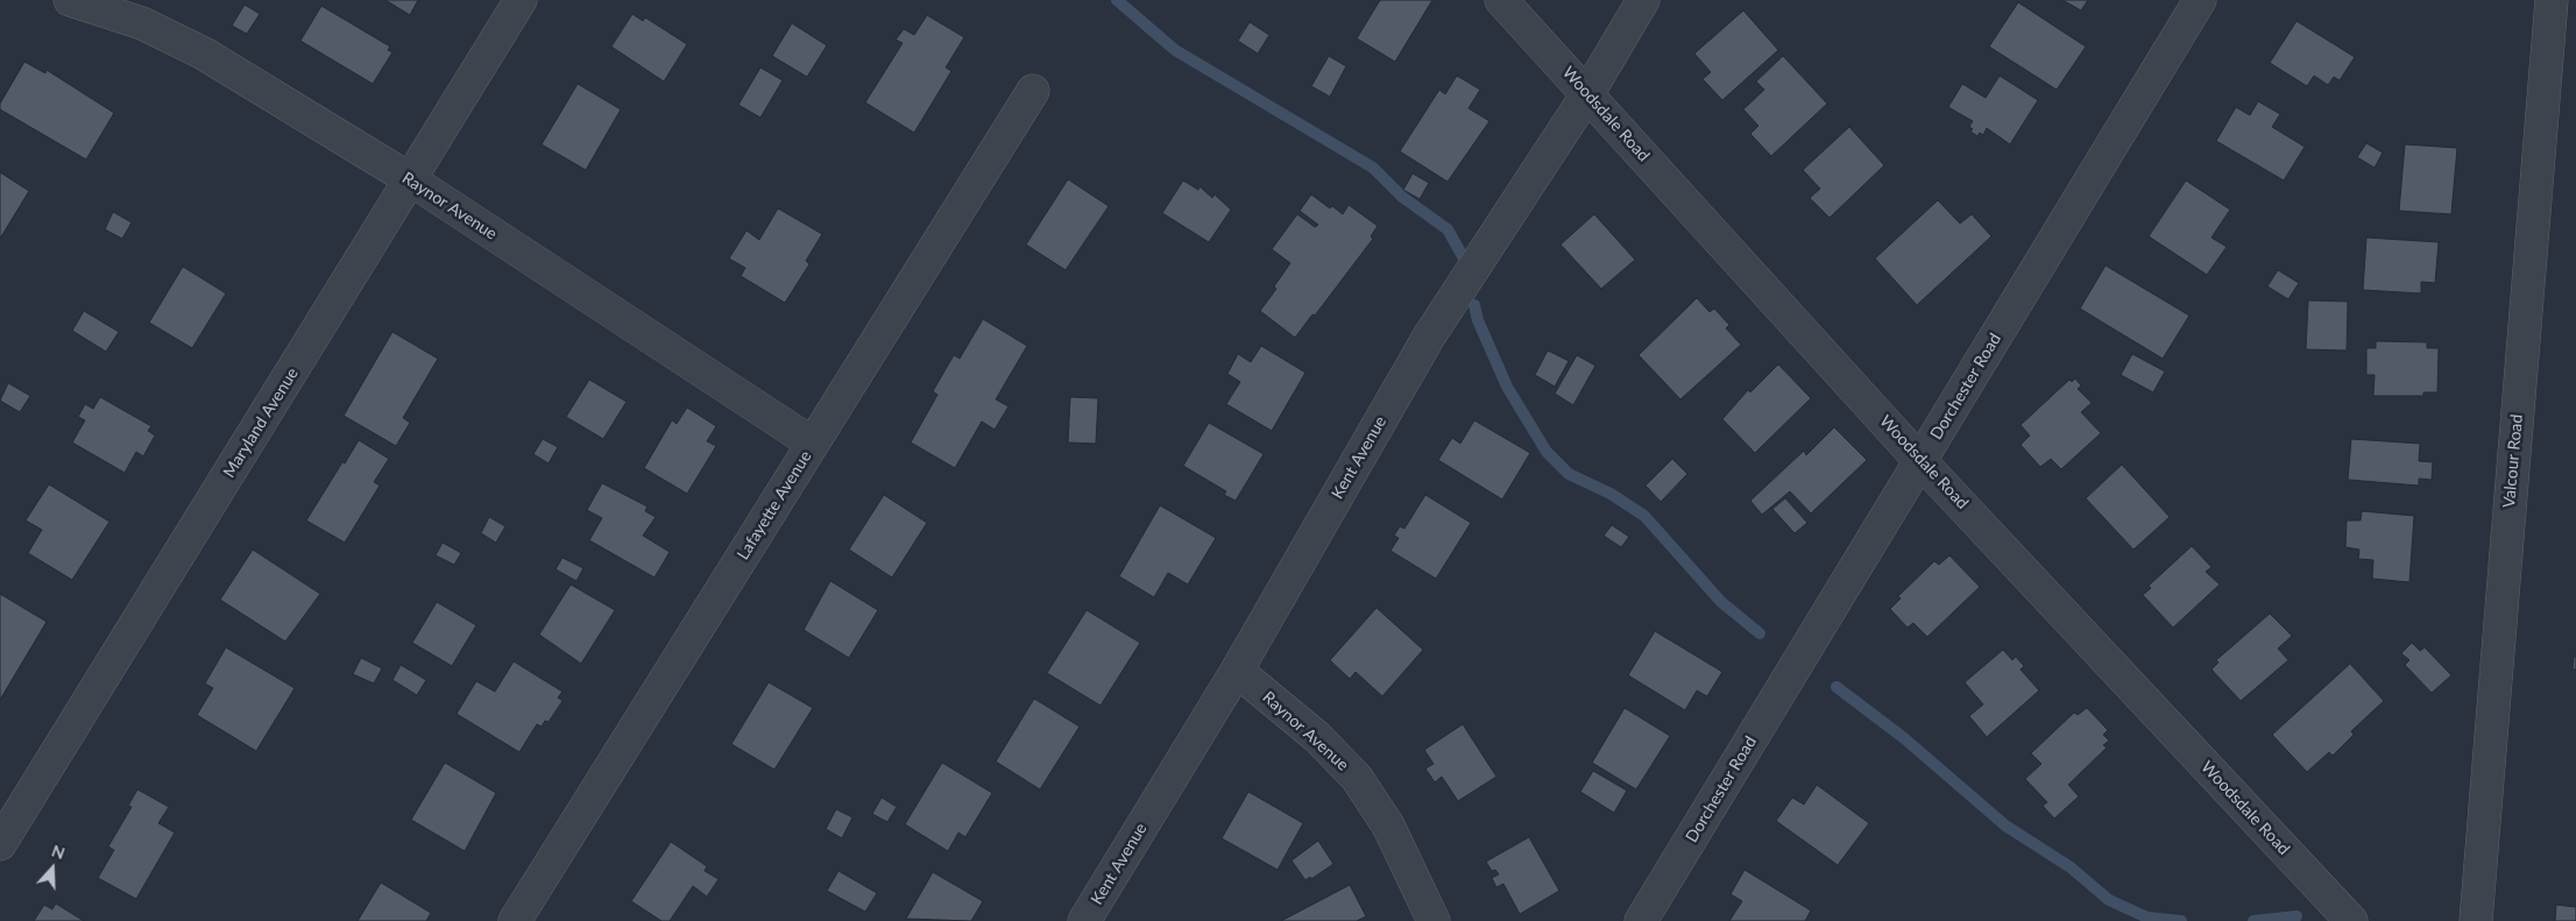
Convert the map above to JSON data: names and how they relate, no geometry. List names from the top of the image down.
{
  "streets": {
    "street": [
      "Woodsdale Road",
      "Raynor Avenue",
      "Dorchester Road",
      "Maryland Avenue",
      "Kent Avenue",
      "Valcour Road",
      "Lafayette Avenue"
    ]
  },
  "crossings": [
    ["Woodsdale Road", "Dorchester Road"],
    ["Woodsdale Road", "Kent Avenue"],
    ["Raynor Avenue", "Maryland Avenue"],
    ["Raynor Avenue", "Kent Avenue"],
    ["Raynor Avenue", "Lafayette Avenue"]
  ],
  "north": "top"
}
